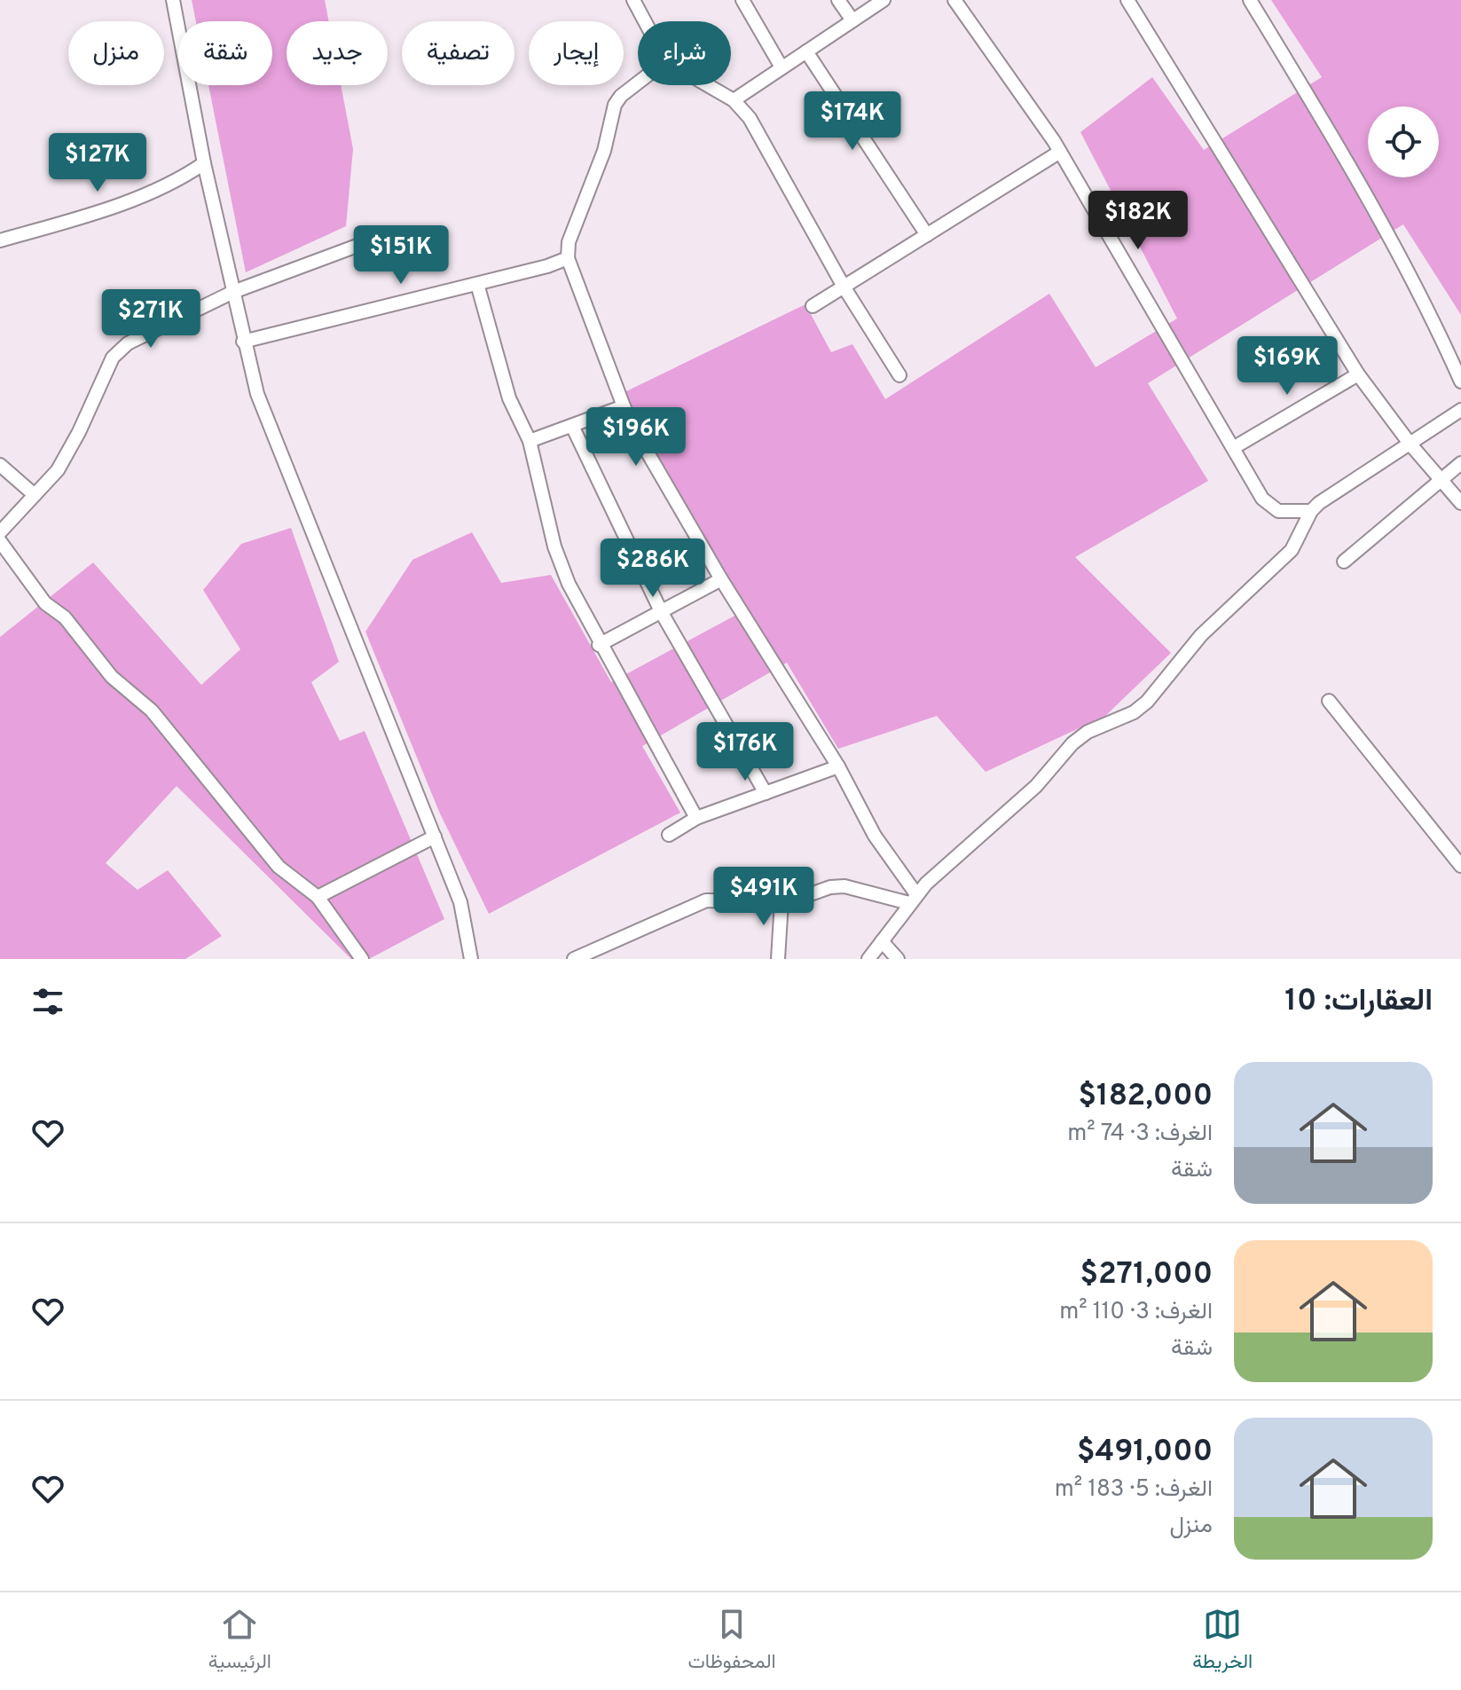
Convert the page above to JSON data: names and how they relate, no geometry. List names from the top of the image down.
{
  "page": {
    "chip": [
      "شراء",
      "إيجار",
      "تصفية",
      "جديد",
      "شقة",
      "منزل"
    ],
    "price": [
      "$174K",
      "$127K",
      "$182K",
      "$151K",
      "$271K",
      "$169K",
      "$196K",
      "$286K",
      "$176K",
      "$491K"
    ],
    "heading": "العقارات: 10",
    "list": [
      {
        "name": "$182,000",
        "note": "الغرف: 3 · 74 m² · شقة"
      },
      {
        "name": "$271,000",
        "note": "الغرف: 3 · 110 m² · شقة"
      },
      {
        "name": "$491,000",
        "note": "الغرف: 5 · 183 m² · منزل"
      }
    ],
    "tabs": ["الخريطة", "المحفوظات", "الرئيسية"]
  }
}
